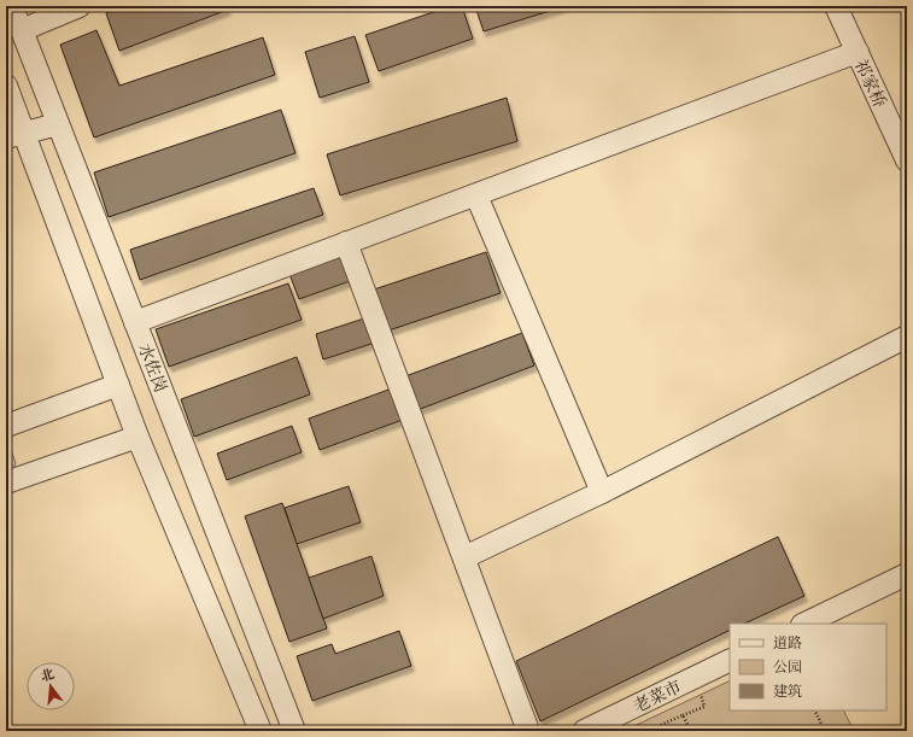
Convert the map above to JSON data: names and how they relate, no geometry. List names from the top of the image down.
{
  "streets": {
    "street": ["祁家桥", "水佐岗", "老菜市"]
  },
  "legend": ["道路", "公园", "建筑"],
  "north": "top"
}
